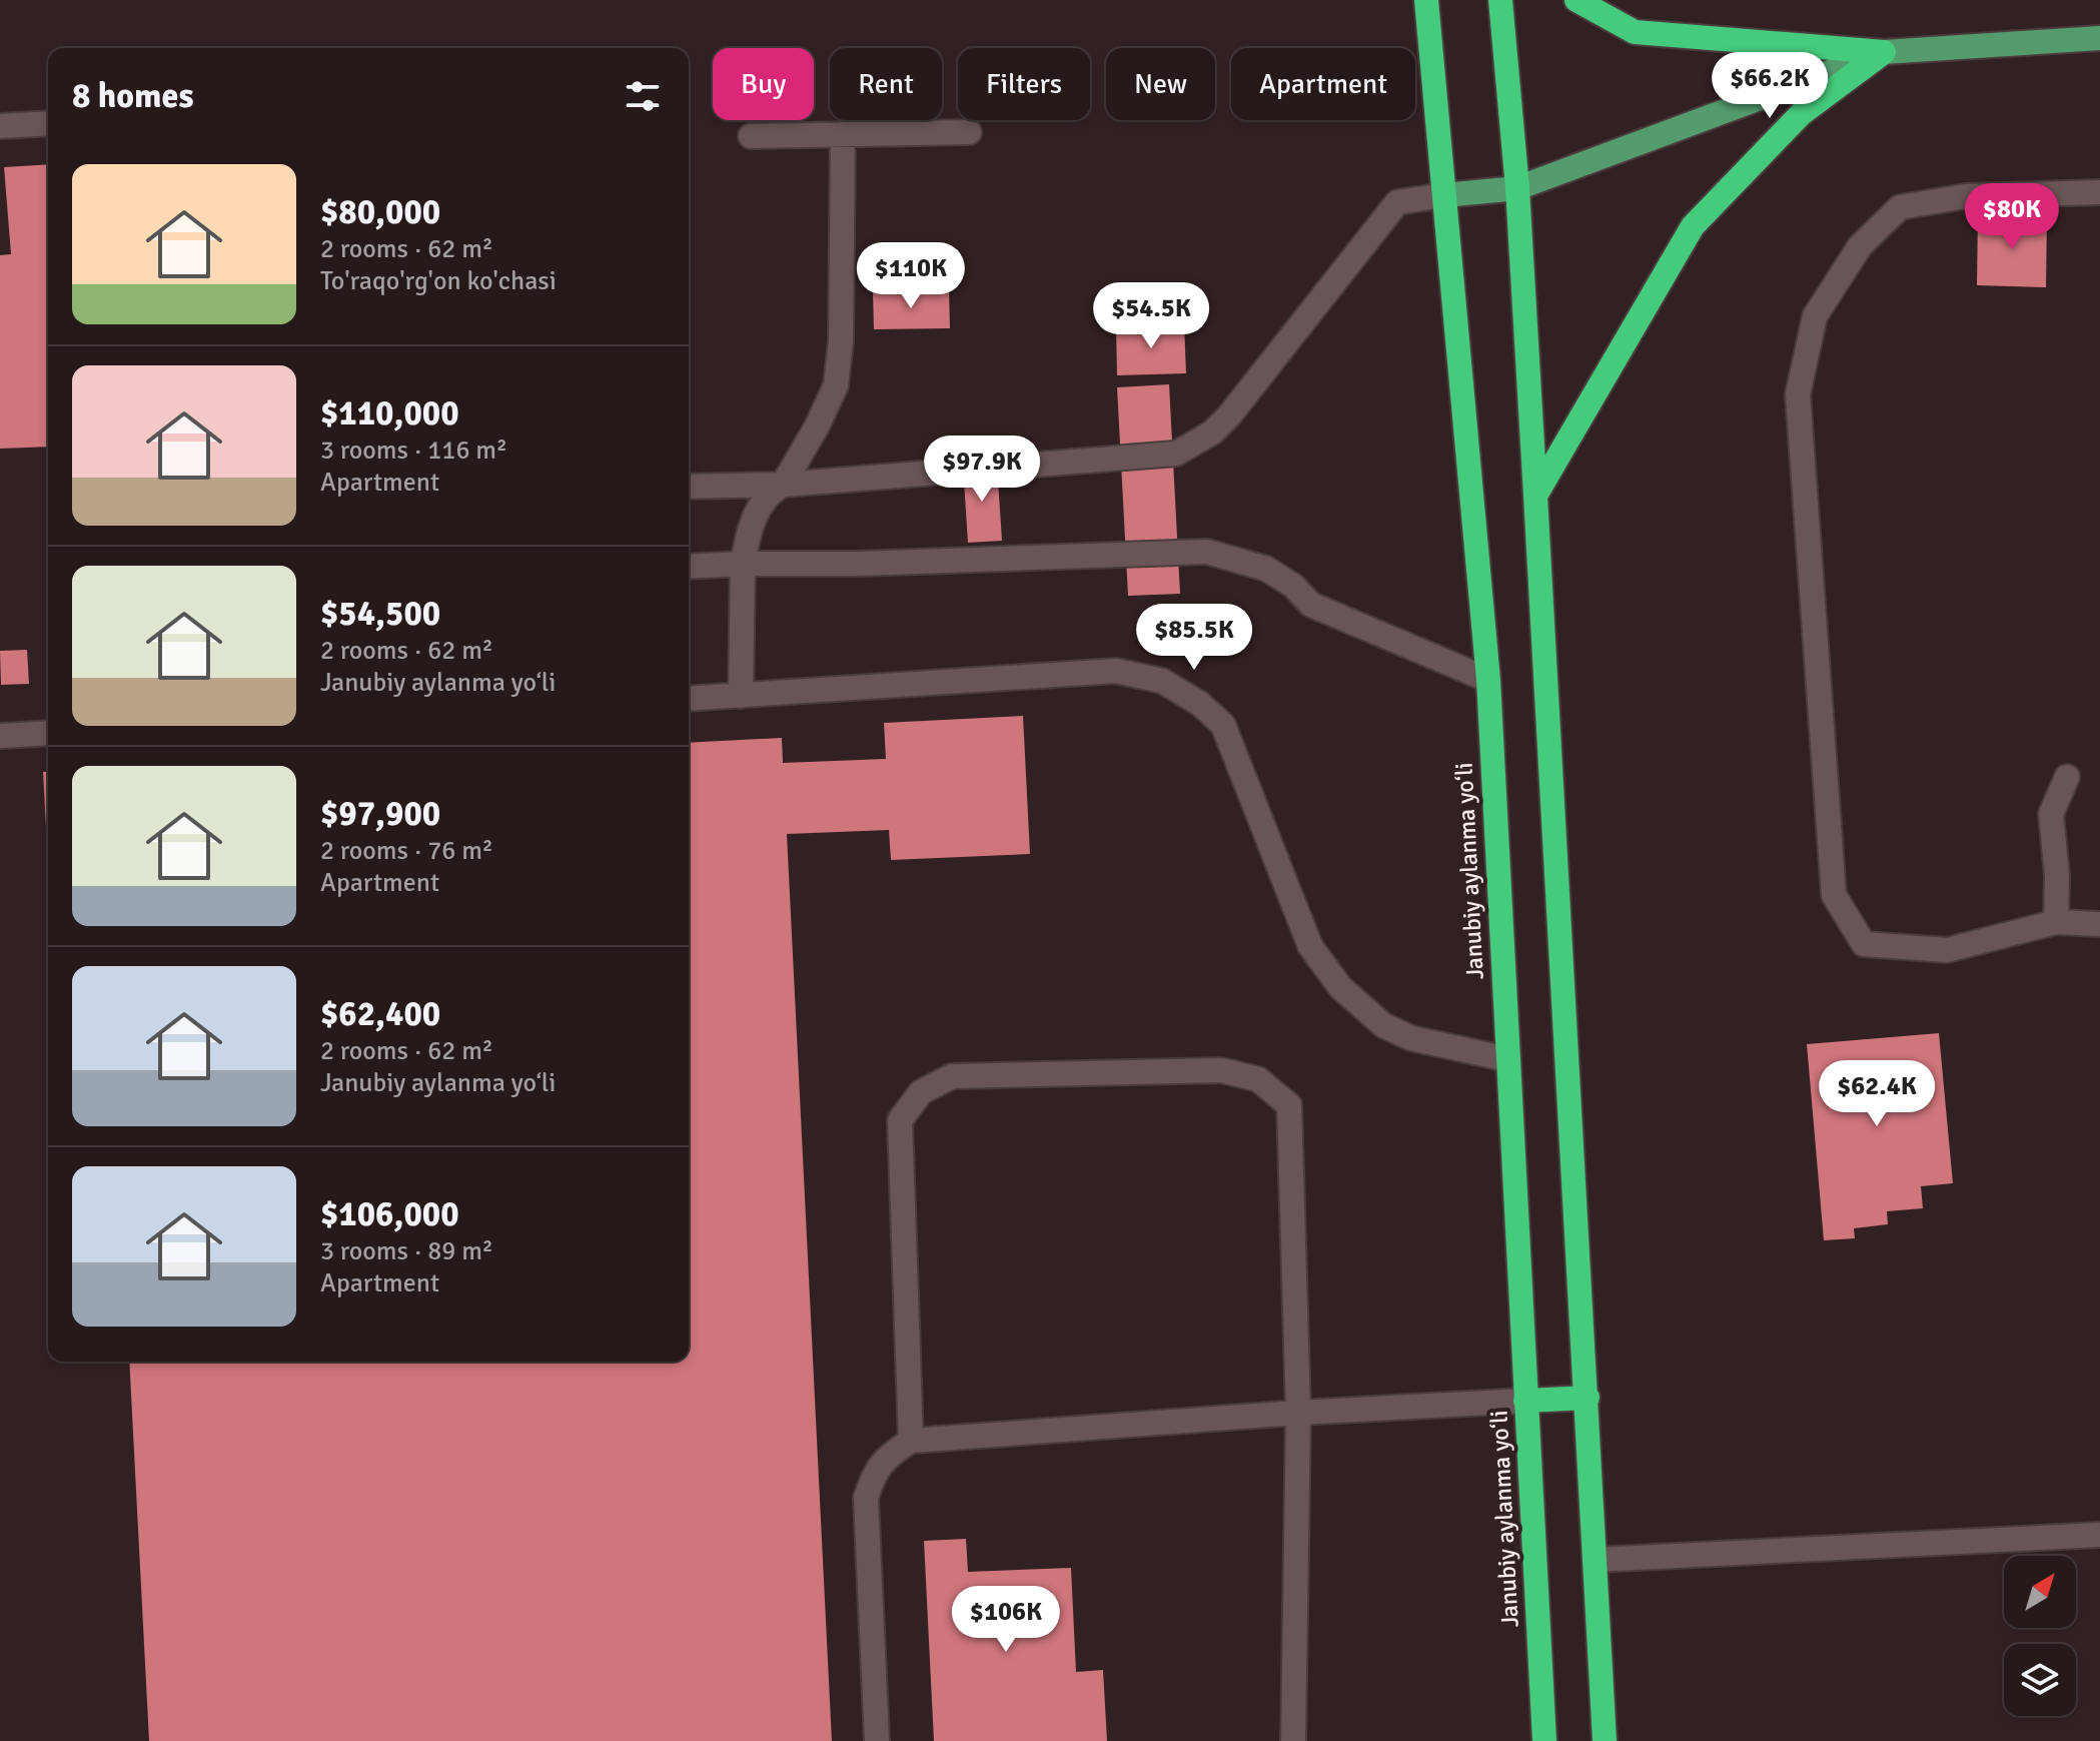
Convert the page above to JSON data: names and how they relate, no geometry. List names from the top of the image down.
{
  "streets": {
    "highway": ["Janubiy aylanma yoʻli"]
  },
  "north": "top right",
  "page": {
    "chip": [
      "Buy",
      "Rent",
      "Filters",
      "New",
      "Apartment"
    ],
    "heading": "8 homes",
    "price": [
      "$66.2K",
      "$80K",
      "$110K",
      "$54.5K",
      "$97.9K",
      "$85.5K",
      "$62.4K",
      "$106K"
    ],
    "list": [
      {
        "name": "$80,000",
        "note": "2 rooms · 62 m² · To'raqo'rg'on ko'chasi"
      },
      {
        "name": "$110,000",
        "note": "3 rooms · 116 m² · Apartment"
      },
      {
        "name": "$54,500",
        "note": "2 rooms · 62 m² · Janubiy aylanma yoʻli"
      },
      {
        "name": "$97,900",
        "note": "2 rooms · 76 m² · Apartment"
      },
      {
        "name": "$62,400",
        "note": "2 rooms · 62 m² · Janubiy aylanma yoʻli"
      },
      {
        "name": "$106,000",
        "note": "3 rooms · 89 m² · Apartment"
      }
    ]
  }
}
